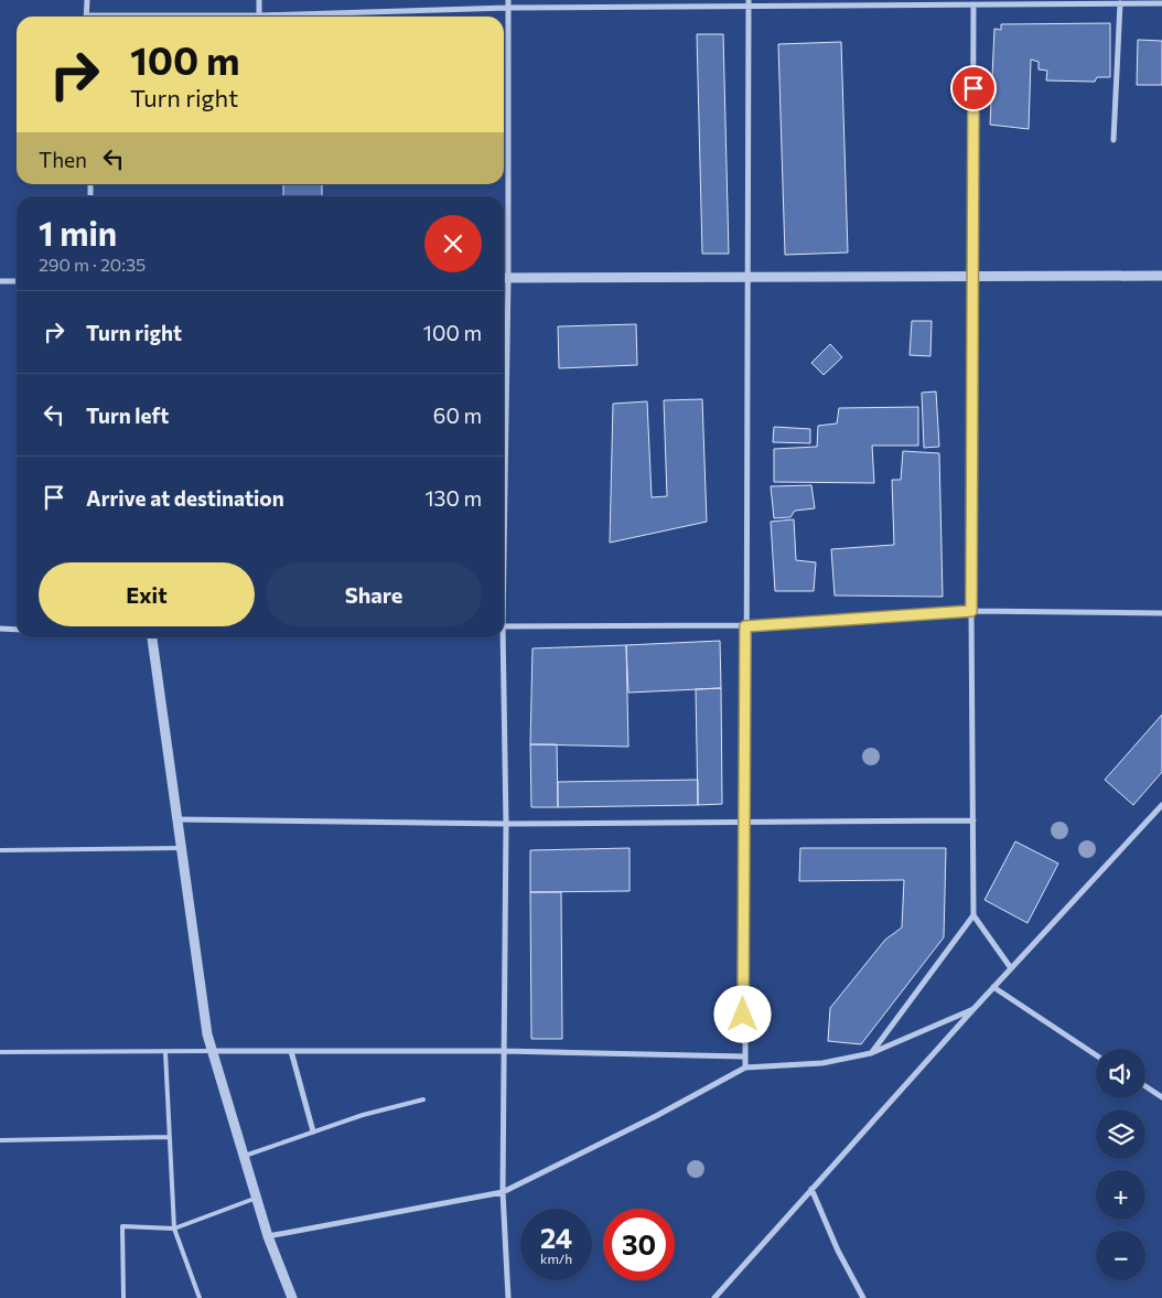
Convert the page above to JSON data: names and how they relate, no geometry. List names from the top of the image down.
{
  "page": {
    "turn": ["100 m", "Turn right"],
    "then": "Then",
    "heading": ["1 min", "290 m · 20:35"],
    "list": [
      {
        "name": "Turn right",
        "value": "100 m"
      },
      {
        "name": "Turn left",
        "value": "60 m"
      },
      {
        "name": "Arrive at destination",
        "value": "130 m"
      }
    ],
    "buttons": ["Exit", "Share"],
    "map_buttons": ["+", "−"],
    "speed": "24 km/h",
    "limit": "30"
  }
}
